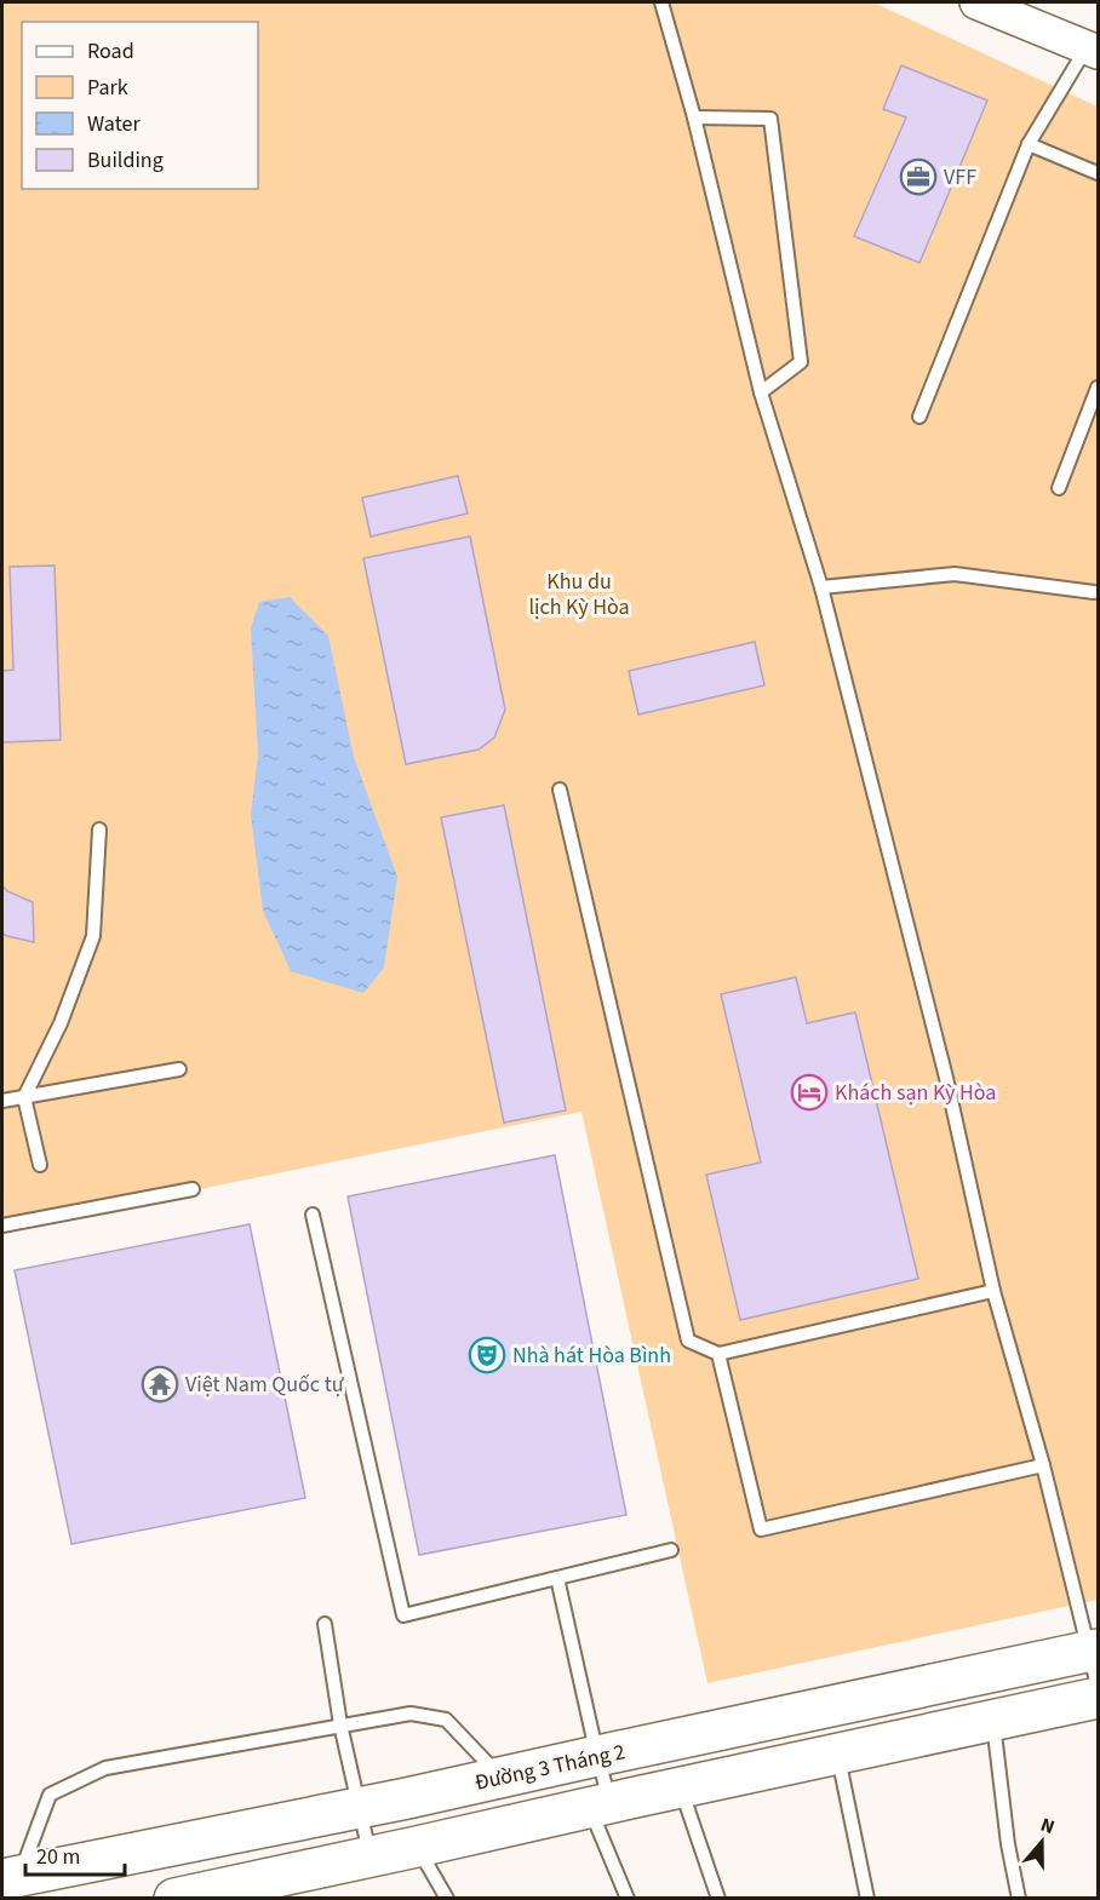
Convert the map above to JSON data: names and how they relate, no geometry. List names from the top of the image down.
{
  "streets": {
    "main road": ["Đường 3 Tháng 2"]
  },
  "parks": ["Khu du lịch Kỳ Hòa"],
  "places": {
    "office": ["VFF"],
    "hotel": ["Khách sạn Kỳ Hòa"],
    "theatre": ["Nhà hát Hòa Bình"],
    "temple": ["Việt Nam Quốc tự"]
  },
  "legend": [
    "Road",
    "Park",
    "Water",
    "Building"
  ],
  "scale_bar": "20 m",
  "north": "top"
}
